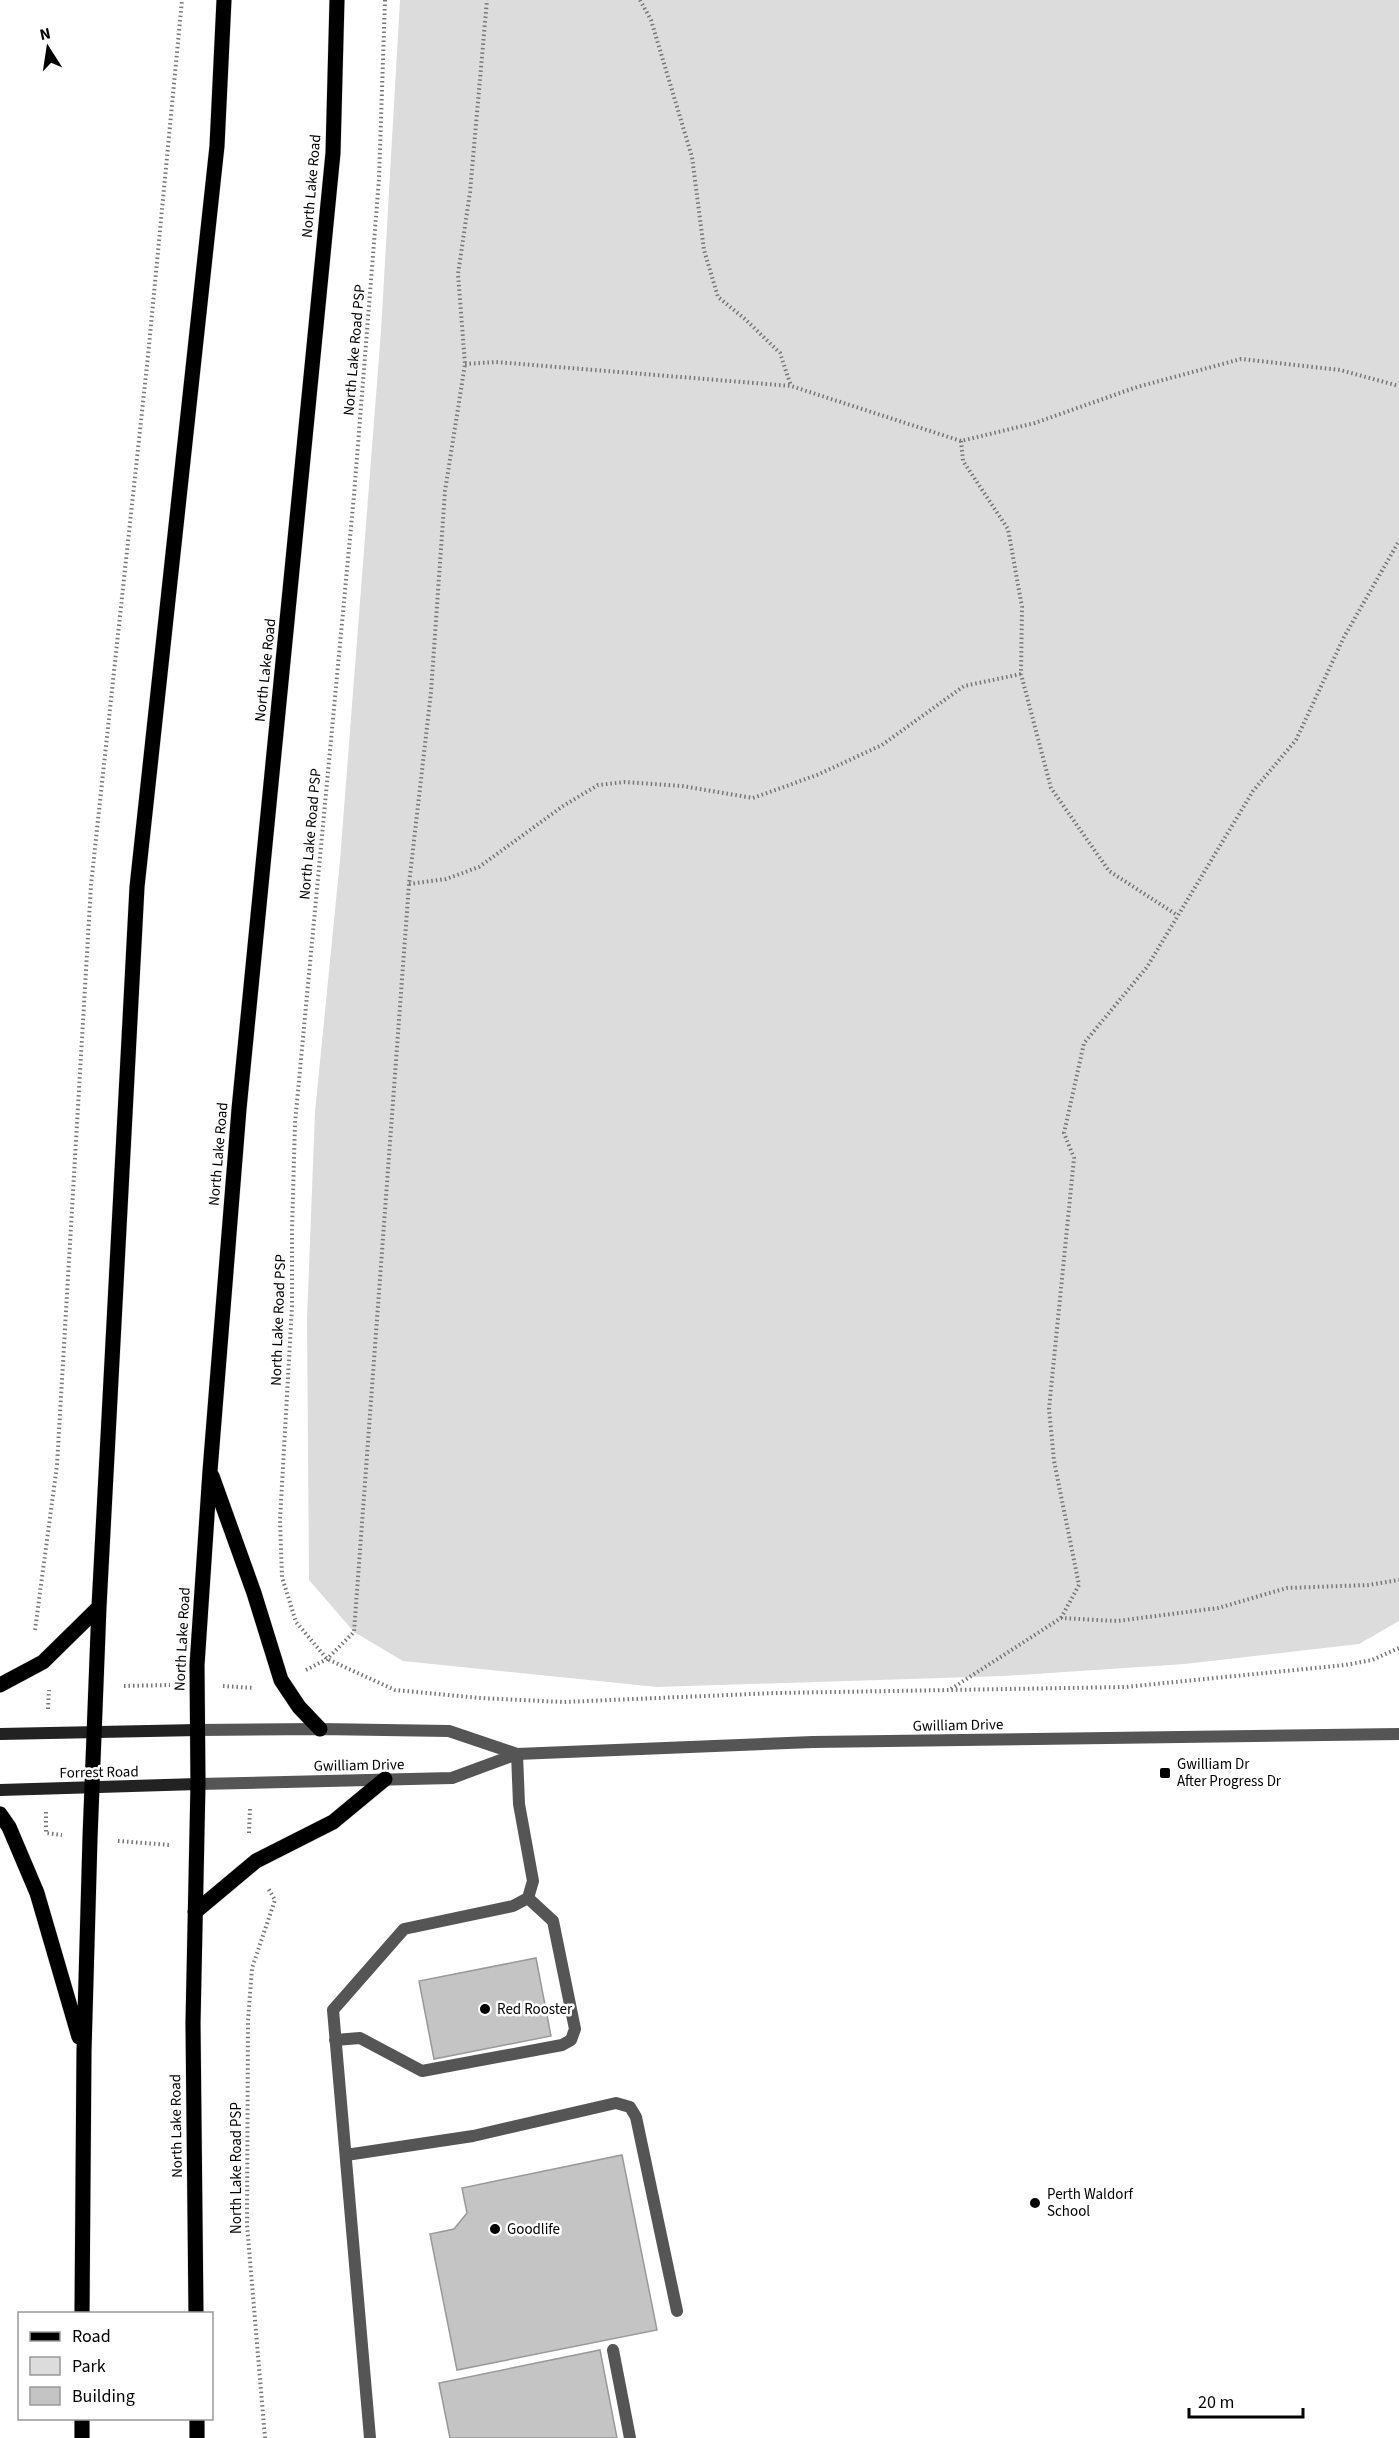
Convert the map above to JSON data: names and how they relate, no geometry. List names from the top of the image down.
{
  "streets": {
    "main road": ["North Lake Road", "Forrest Road"],
    "street": ["Gwilliam Drive"],
    "path": ["North Lake Road PSP"]
  },
  "crossings": [
    ["North Lake Road", "Gwilliam Drive"],
    ["North Lake Road", "Forrest Road"],
    ["Gwilliam Drive", "Forrest Road"]
  ],
  "places": {
    "transit": ["Gwilliam Dr After Progress Dr"],
    "other": ["Red Rooster", "Perth Waldorf School", "Goodlife"]
  },
  "legend": ["Road", "Park", "Building"],
  "scale_bar": "20 m",
  "north": "top"
}
